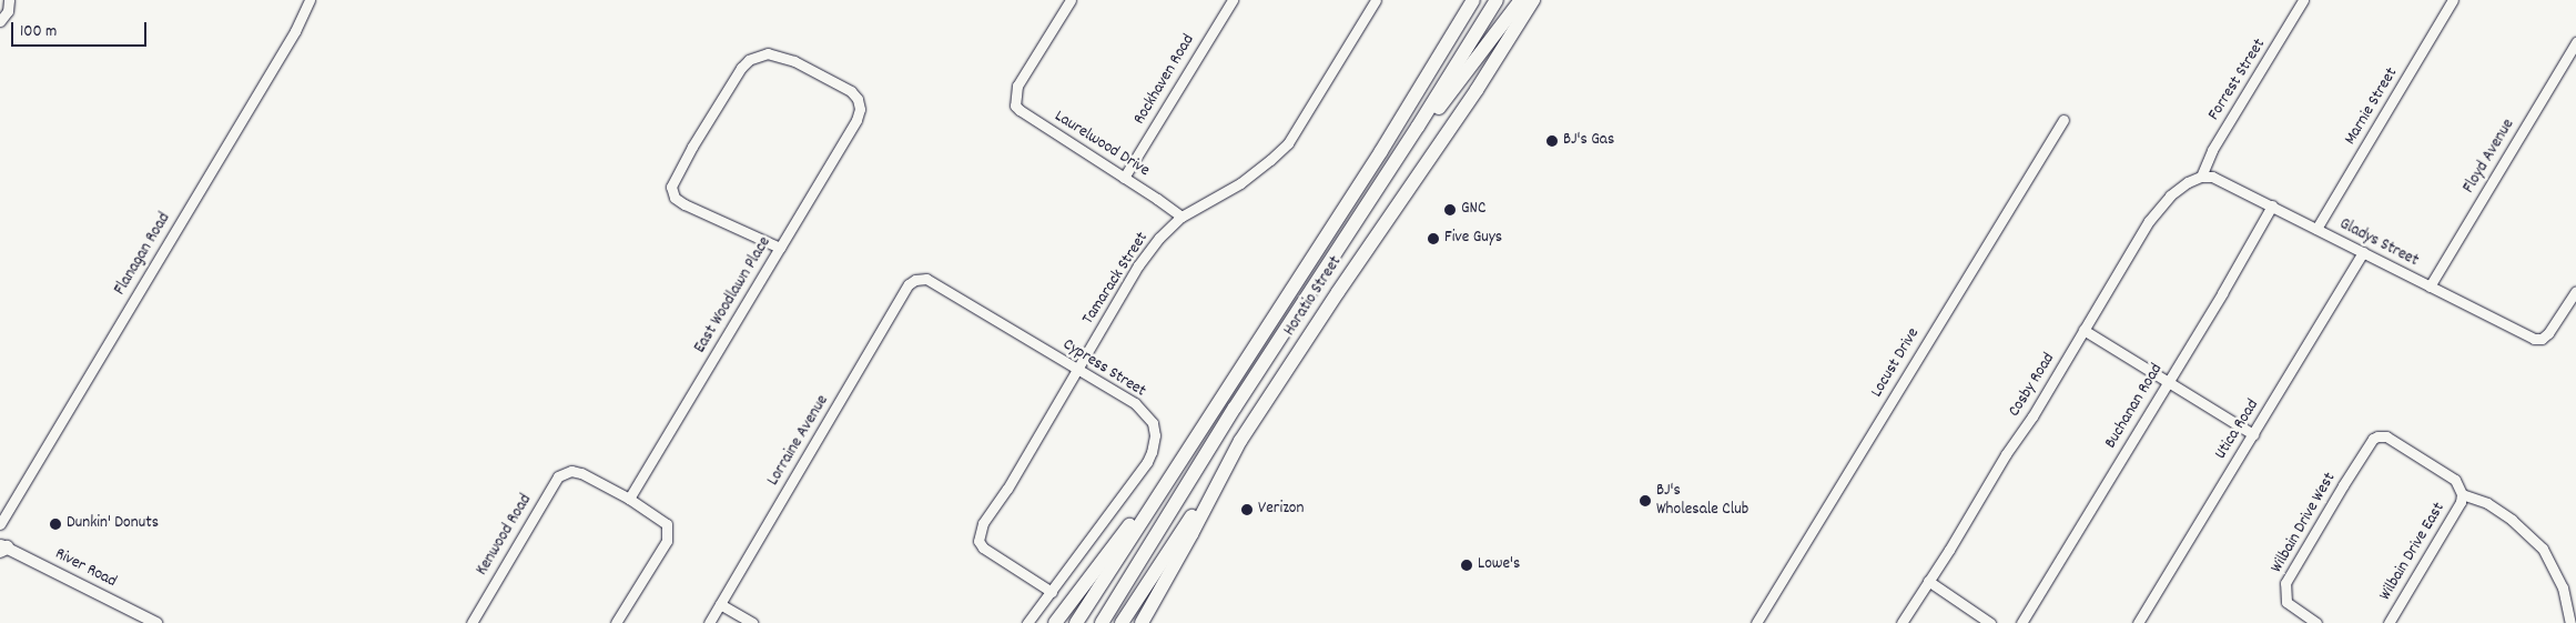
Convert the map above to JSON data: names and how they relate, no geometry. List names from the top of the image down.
{
  "streets": {
    "highway": ["Horatio Street"],
    "main road": ["River Road"],
    "street": [
      "Rockhaven Road",
      "Forrest Street",
      "Marnie Street",
      "Laurelwood Drive",
      "Floyd Avenue",
      "Gladys Street",
      "Flanagan Road",
      "Tamarack Street",
      "East Woodlawn Place",
      "Locust Drive",
      "Cypress Street",
      "Cosby Road",
      "Buchanan Road",
      "Utica Road",
      "Lorraine Avenue",
      "Wilbain Drive West",
      "Kenwood Road",
      "Wilbain Drive East"
    ]
  },
  "crossings": [
    ["Rockhaven Road", "Laurelwood Drive"],
    ["Forrest Street", "Gladys Street"],
    ["Forrest Street", "Cosby Road"],
    ["Marnie Street", "Gladys Street"],
    ["Laurelwood Drive", "Tamarack Street"],
    ["Floyd Avenue", "Gladys Street"],
    ["Gladys Street", "Cosby Road"],
    ["Gladys Street", "Buchanan Road"],
    ["Gladys Street", "Utica Road"],
    ["Tamarack Street", "Cypress Street"],
    ["East Woodlawn Place", "Kenwood Road"],
    ["Cypress Street", "Lorraine Avenue"],
    ["Wilbain Drive West", "Wilbain Drive East"]
  ],
  "places": [
    "BJ's Gas",
    "GNC",
    "Five Guys",
    "BJ's Wholesale Club",
    "Verizon",
    "Dunkin' Donuts",
    "Lowe's"
  ],
  "scale_bar": "100 m"
}
